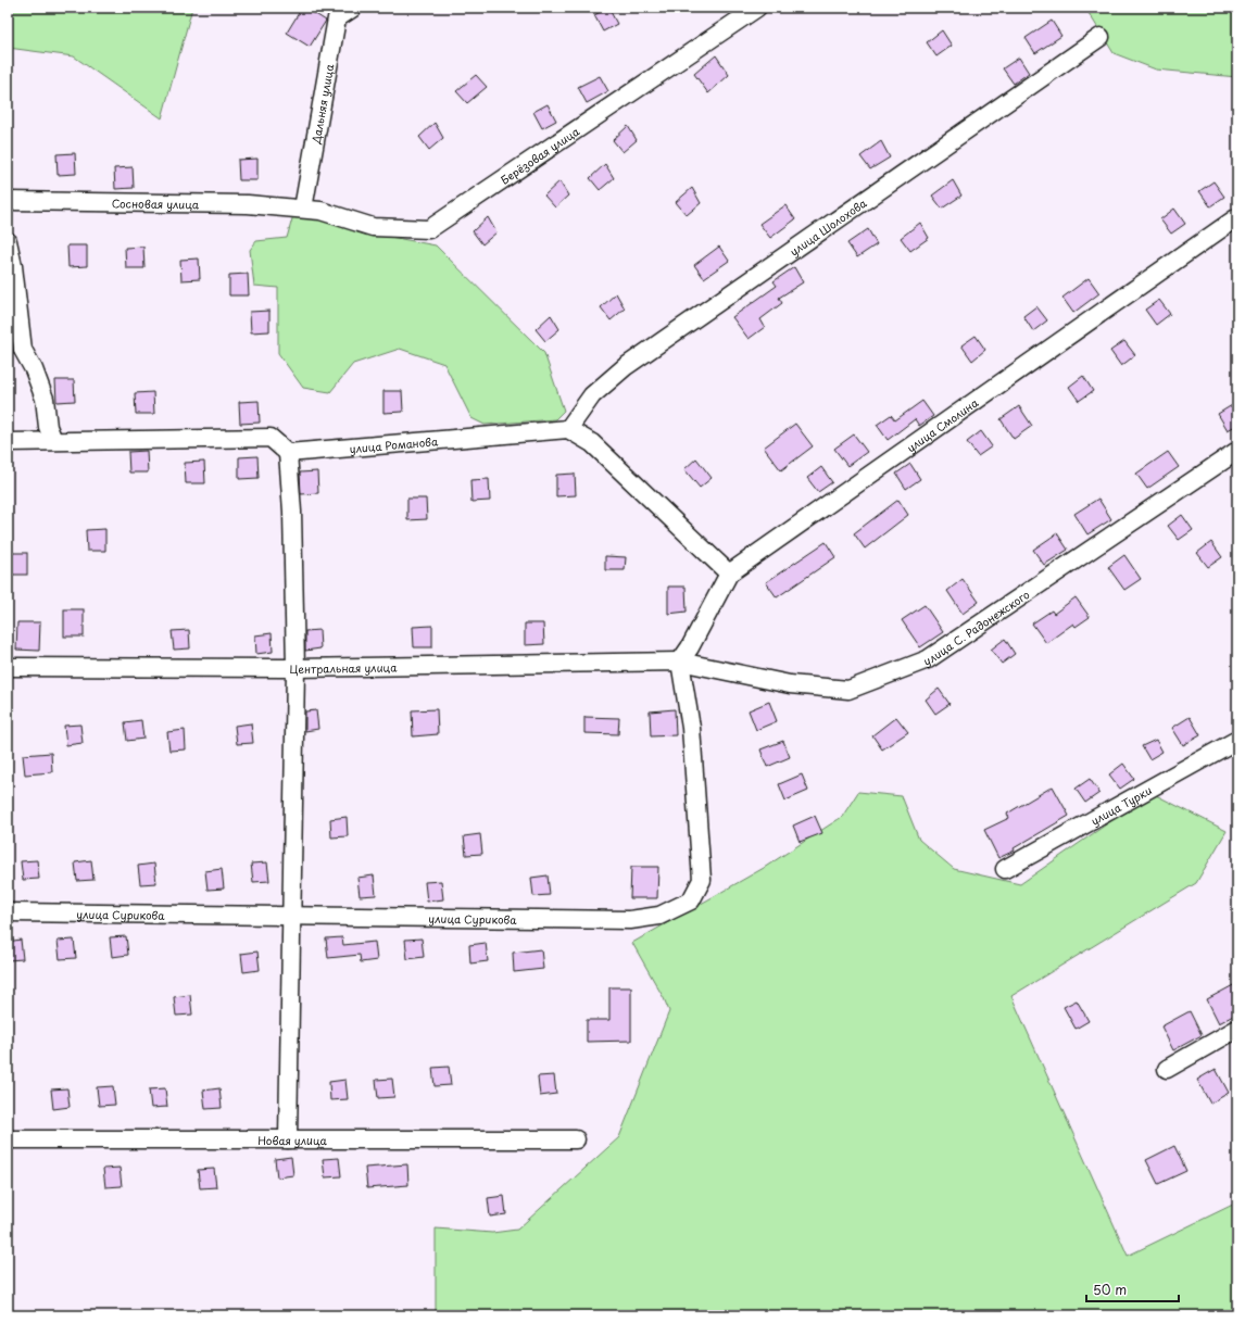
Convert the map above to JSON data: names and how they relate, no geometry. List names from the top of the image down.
{
  "streets": {
    "street": [
      "Дальняя улица",
      "Берёзовая улица",
      "Сосновая улица",
      "улица Шолохова",
      "улица Смолина",
      "улица Романова",
      "улица С. Радонежского",
      "Центральная улица",
      "улица Турки",
      "улица Сурикова",
      "Новая улица"
    ]
  },
  "crossings": [
    ["Дальняя улица", "Берёзовая улица"],
    ["Дальняя улица", "Сосновая улица"],
    ["Берёзовая улица", "Сосновая улица"],
    ["улица Шолохова", "улица Романова"],
    ["улица Смолина", "улица С. Радонежского"],
    ["улица Смолина", "Центральная улица"],
    ["улица Смолина", "улица Сурикова"],
    ["улица С. Радонежского", "Центральная улица"],
    ["улица С. Радонежского", "улица Сурикова"],
    ["Центральная улица", "улица Сурикова"]
  ],
  "scale_bar": "50 m"
}
